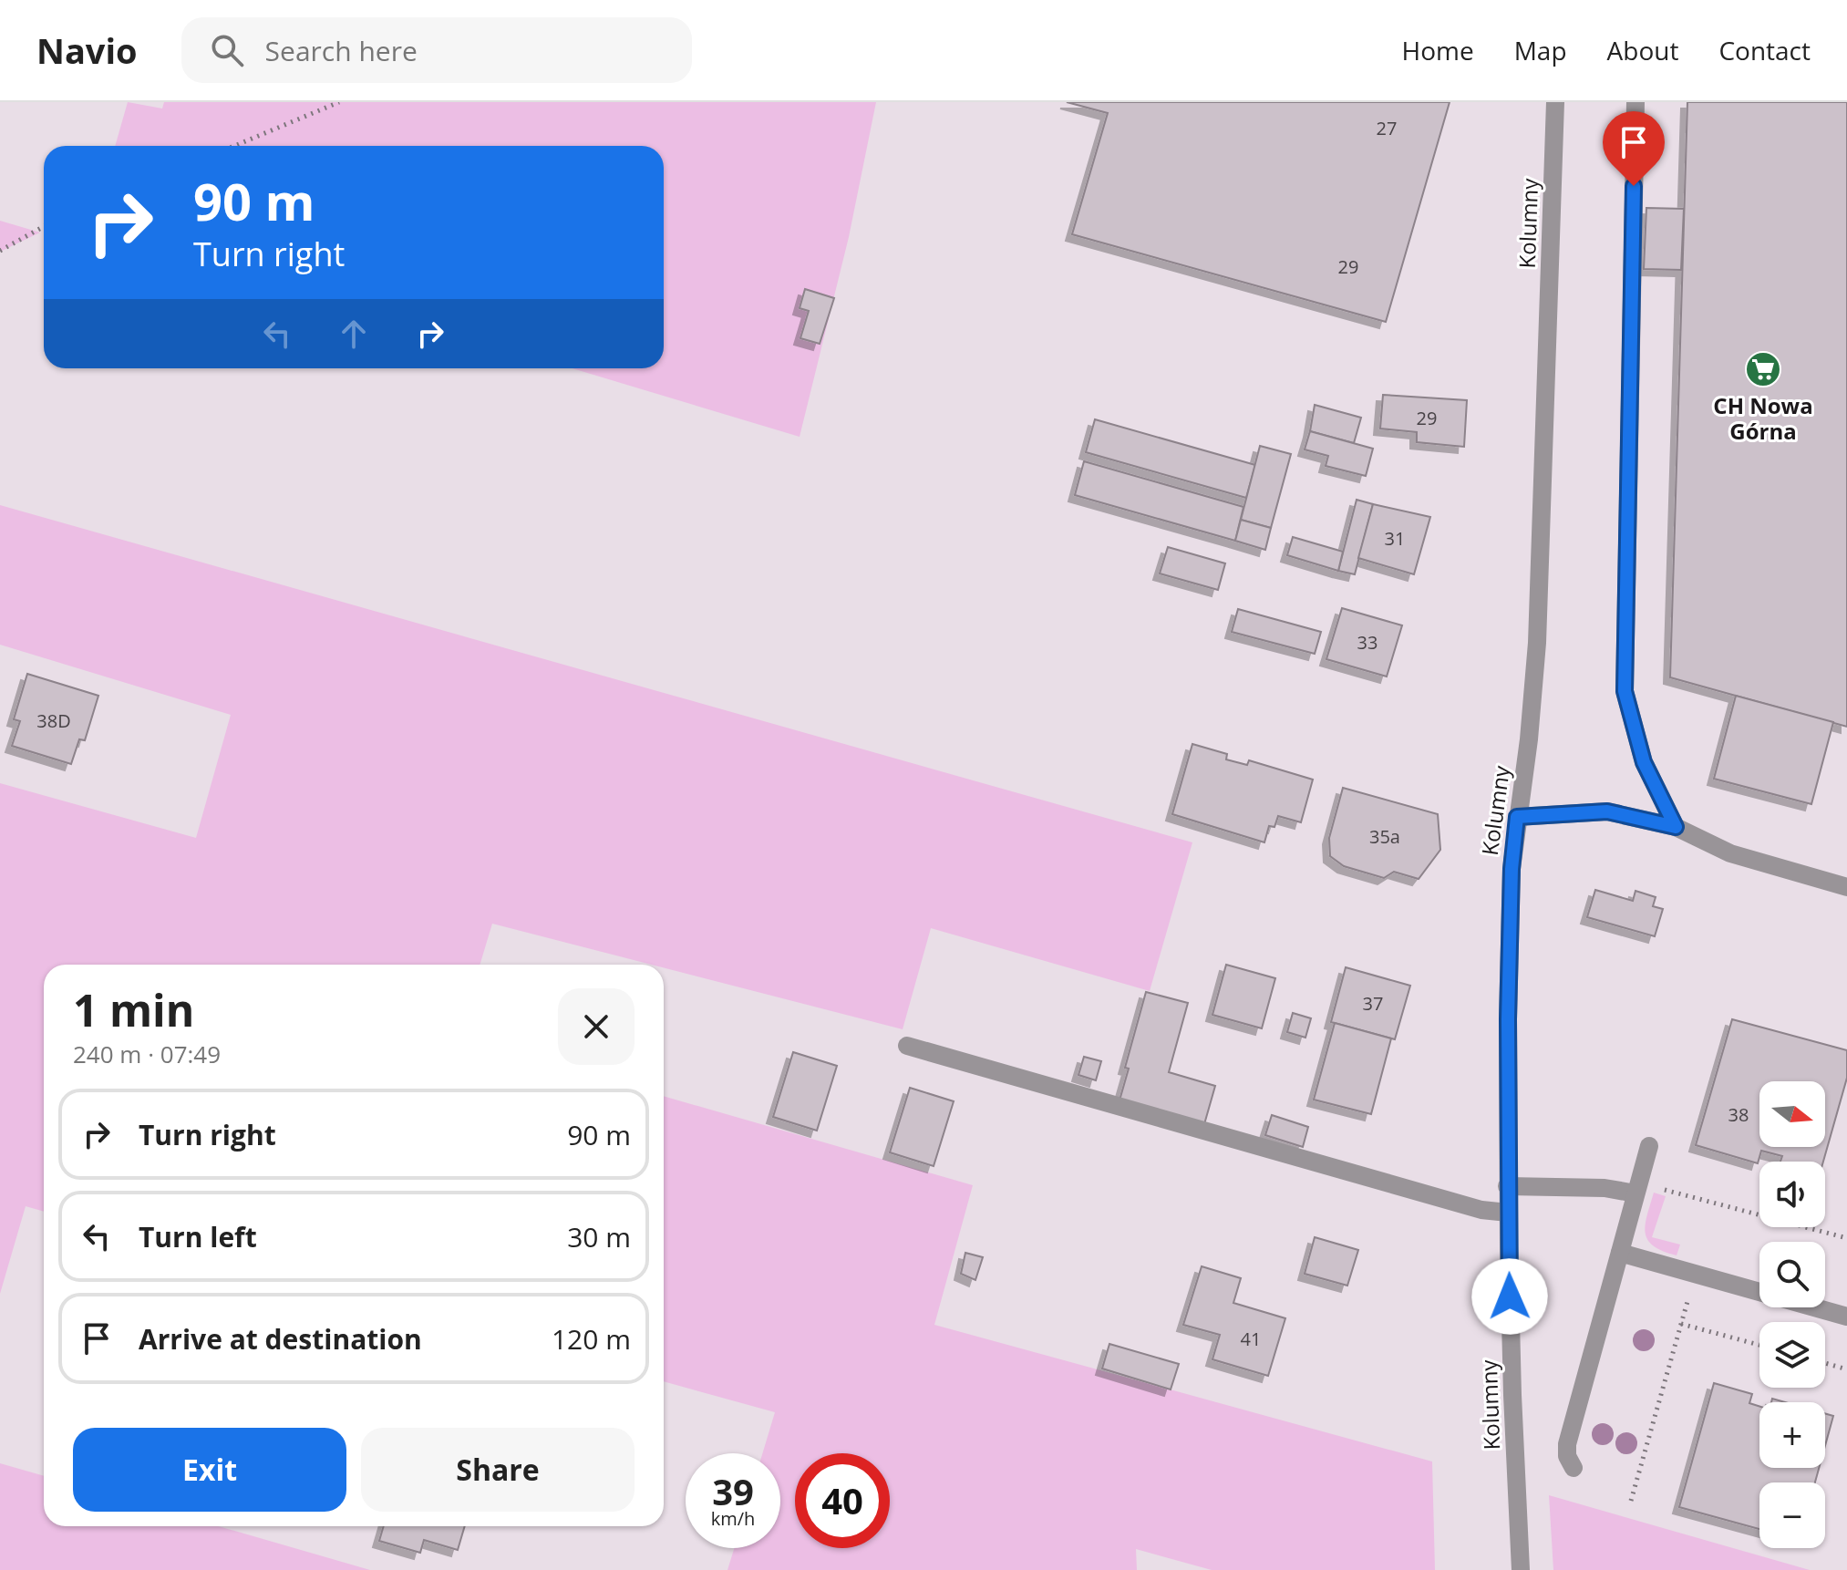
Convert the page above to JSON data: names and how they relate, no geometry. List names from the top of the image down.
{
  "streets": {
    "street": ["Kolumny"]
  },
  "places": {
    "supermarket": ["CH Nowa Górna"]
  },
  "house_numbers": [
    "27",
    "29",
    "29",
    "31",
    "33",
    "38D",
    "35a",
    "37",
    "38",
    "41"
  ],
  "north": "right",
  "page": {
    "header": "Navio",
    "search": "Search here",
    "nav": [
      "Home",
      "Map",
      "About",
      "Contact"
    ],
    "turn": ["90 m", "Turn right"],
    "heading": ["1 min", "240 m · 07:49"],
    "map_buttons": ["+", "−"],
    "list": [
      {
        "name": "Turn right",
        "value": "90 m"
      },
      {
        "name": "Turn left",
        "value": "30 m"
      },
      {
        "name": "Arrive at destination",
        "value": "120 m"
      }
    ],
    "buttons": ["Exit", "Share"],
    "speed": "39 km/h",
    "limit": "40"
  }
}
